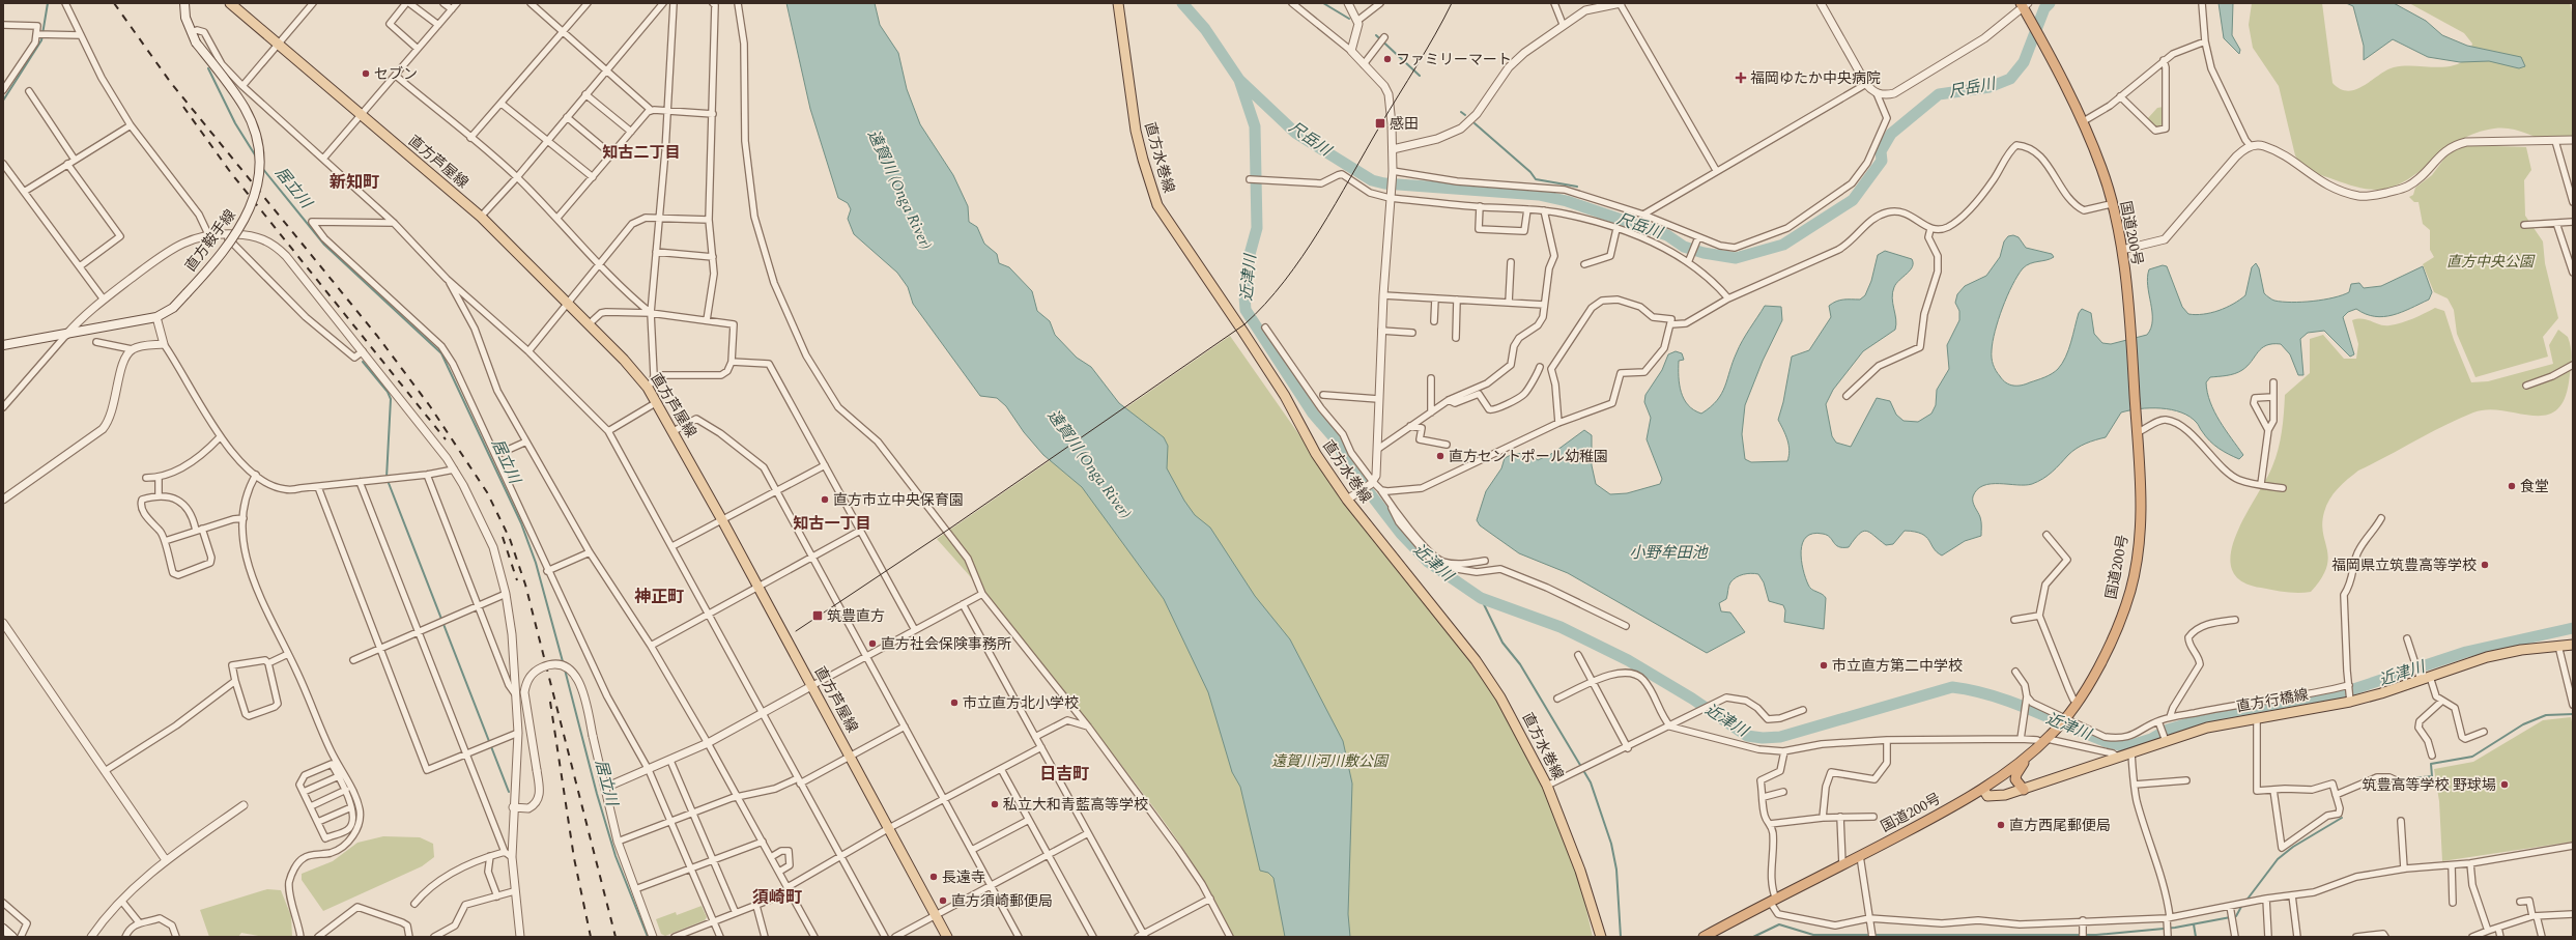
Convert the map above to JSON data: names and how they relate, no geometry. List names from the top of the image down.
{
  "streets": {
    "highway": ["国道200号"],
    "main road": [
      "直方水巻線",
      "直方芦屋線",
      "直方鞍手線",
      "直方行橋線"
    ]
  },
  "crossings": [
    ["国道200号", "直方行橋線"]
  ],
  "districts": [
    "知古二丁目",
    "新知町",
    "知古一丁目",
    "神正町",
    "日吉町",
    "須崎町"
  ],
  "water": [
    "尺岳川",
    "居立川",
    "遠賀川 (Onga River)",
    "近津川",
    "小野牟田池"
  ],
  "parks": ["直方中央公園", "遠賀川河川敷公園"],
  "places": {
    "other": [
      "ファミリーマート",
      "セブン",
      "直方セントポール幼稚園",
      "食堂",
      "直方市立中央保育園",
      "福岡県立筑豊高等学校",
      "直方社会保険事務所",
      "市立直方第二中学校",
      "市立直方北小学校",
      "筑豊高等学校 野球場",
      "私立大和青藍高等学校",
      "直方西尾郵便局",
      "長遠寺",
      "直方須崎郵便局"
    ],
    "health": ["福岡ゆたか中央病院"],
    "transit": ["感田", "筑豊直方"]
  }
}
